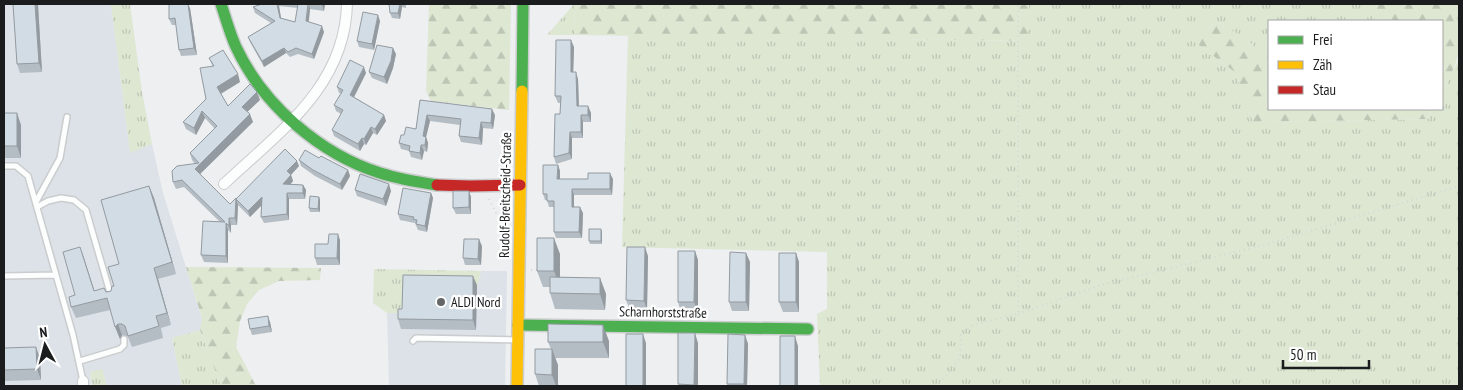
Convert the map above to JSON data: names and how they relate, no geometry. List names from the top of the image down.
{
  "streets": {
    "street": ["Rudolf-Breitscheid-Straße", "Scharnhorststraße"]
  },
  "crossings": [
    ["Rudolf-Breitscheid-Straße", "Scharnhorststraße"]
  ],
  "places": ["ALDI Nord"],
  "legend": ["Frei", "Zäh", "Stau"],
  "scale_bar": "50 m",
  "north": "top"
}
